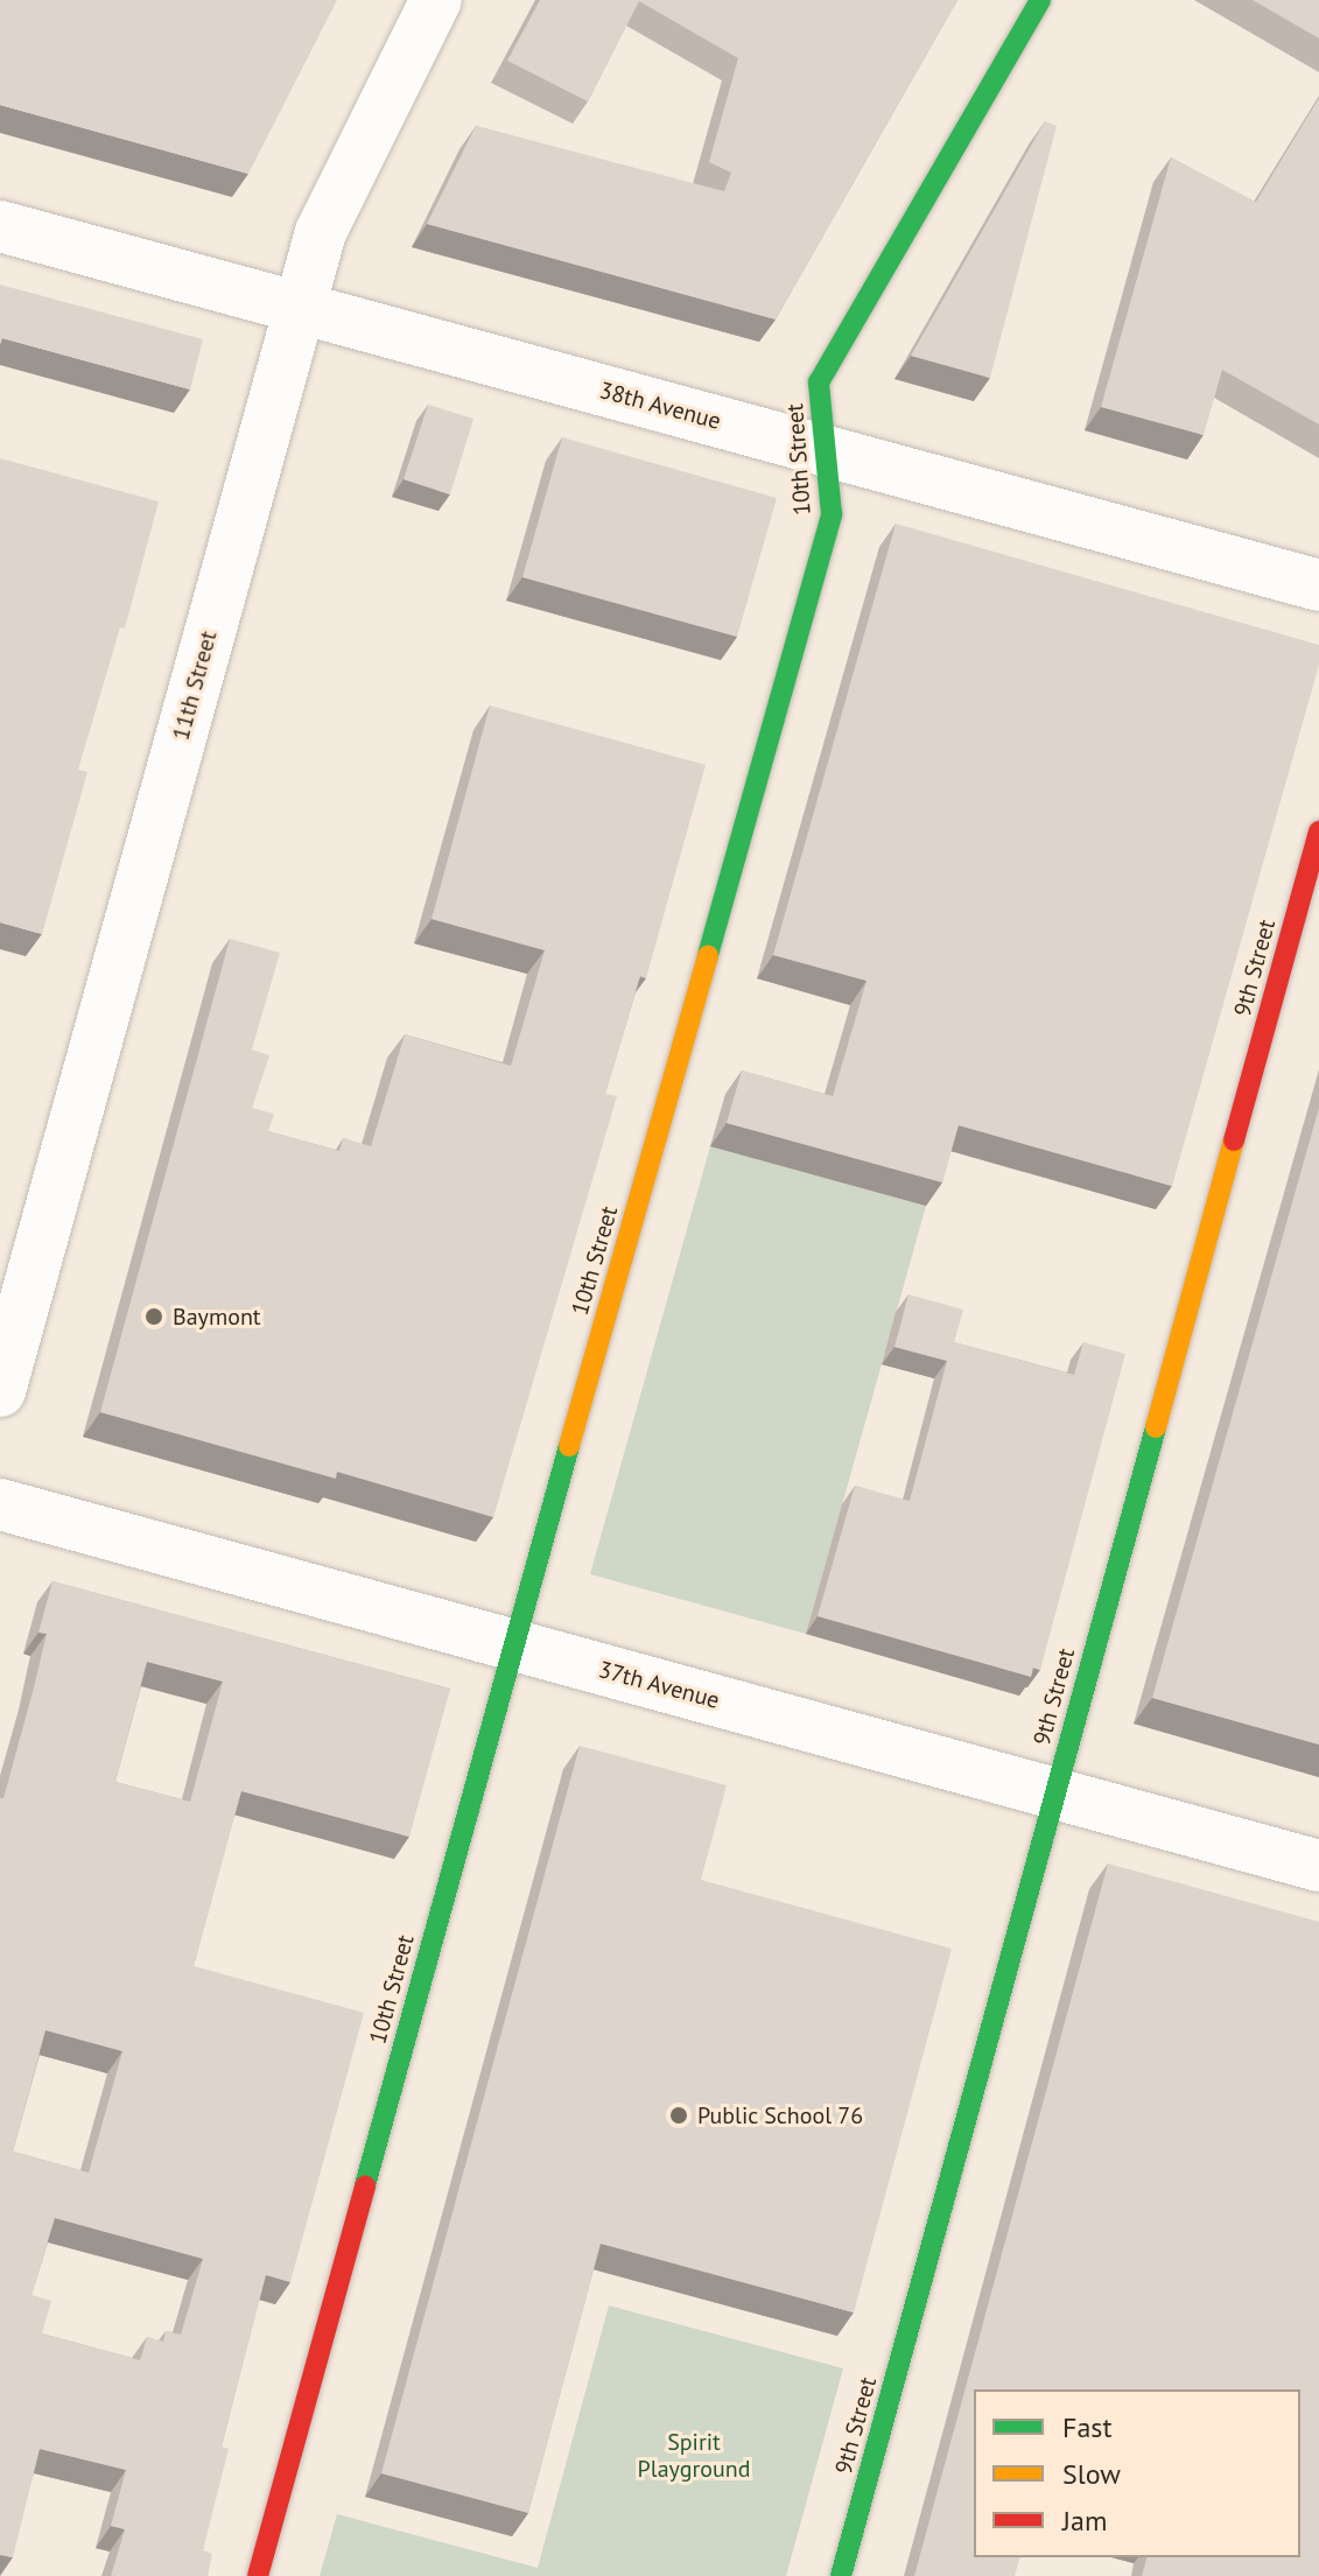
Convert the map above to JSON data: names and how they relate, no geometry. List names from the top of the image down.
{
  "streets": {
    "street": [
      "38th Avenue",
      "10th Street",
      "11th Street",
      "9th Street",
      "37th Avenue"
    ]
  },
  "crossings": [
    ["38th Avenue", "10th Street"],
    ["38th Avenue", "11th Street"],
    ["10th Street", "37th Avenue"],
    ["9th Street", "37th Avenue"]
  ],
  "parks": ["Spirit Playground"],
  "places": ["Baymont", "Public School 76"],
  "legend": ["Fast", "Slow", "Jam"]
}
